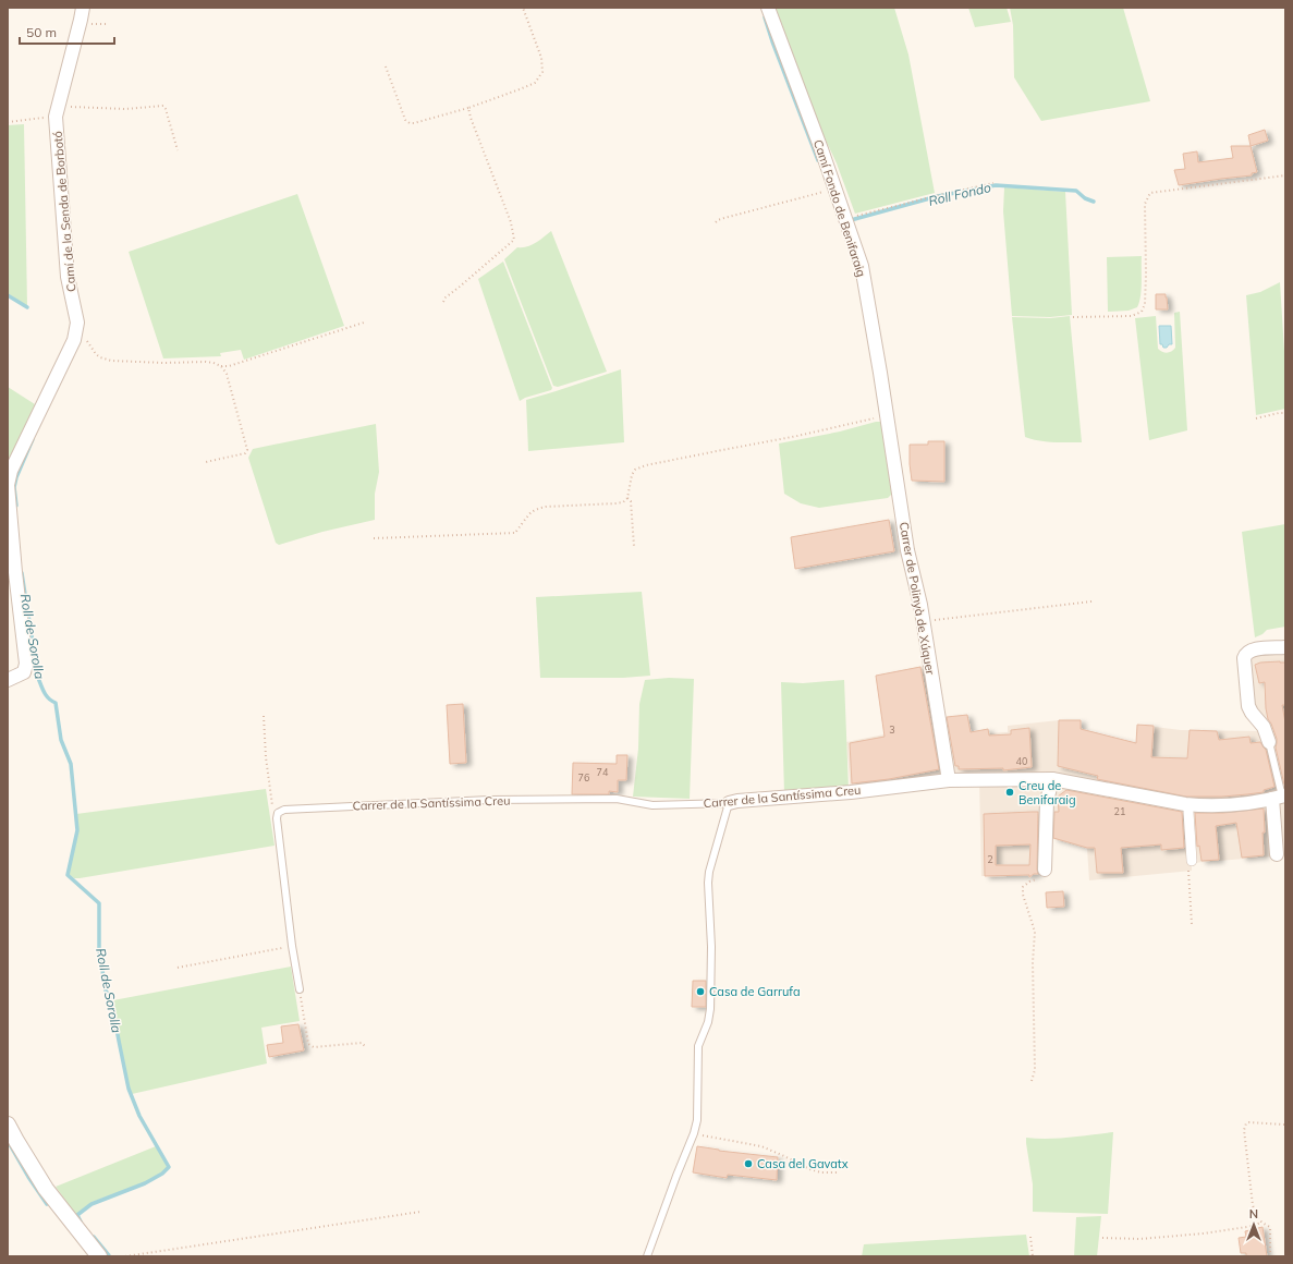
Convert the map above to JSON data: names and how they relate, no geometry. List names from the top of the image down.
{
  "streets": {
    "street": [
      "Camí Fondo de Benifaraig",
      "Camí de la Senda de Borbotó",
      "Carrer de Polinyà de Xúquer",
      "Carrer de la Santíssima Creu"
    ]
  },
  "crossings": [
    ["Camí Fondo de Benifaraig", "Carrer de Polinyà de Xúquer"],
    ["Carrer de Polinyà de Xúquer", "Carrer de la Santíssima Creu"]
  ],
  "water": ["Roll Fondo", "Roll de Sorolla"],
  "places": ["Creu de Benifaraig", "Casa de Garrufa", "Casa del Gavatx"],
  "house_numbers": [
    "3",
    "40",
    "74",
    "76",
    "21",
    "2"
  ],
  "scale_bar": "50 m",
  "north": "top"
}
